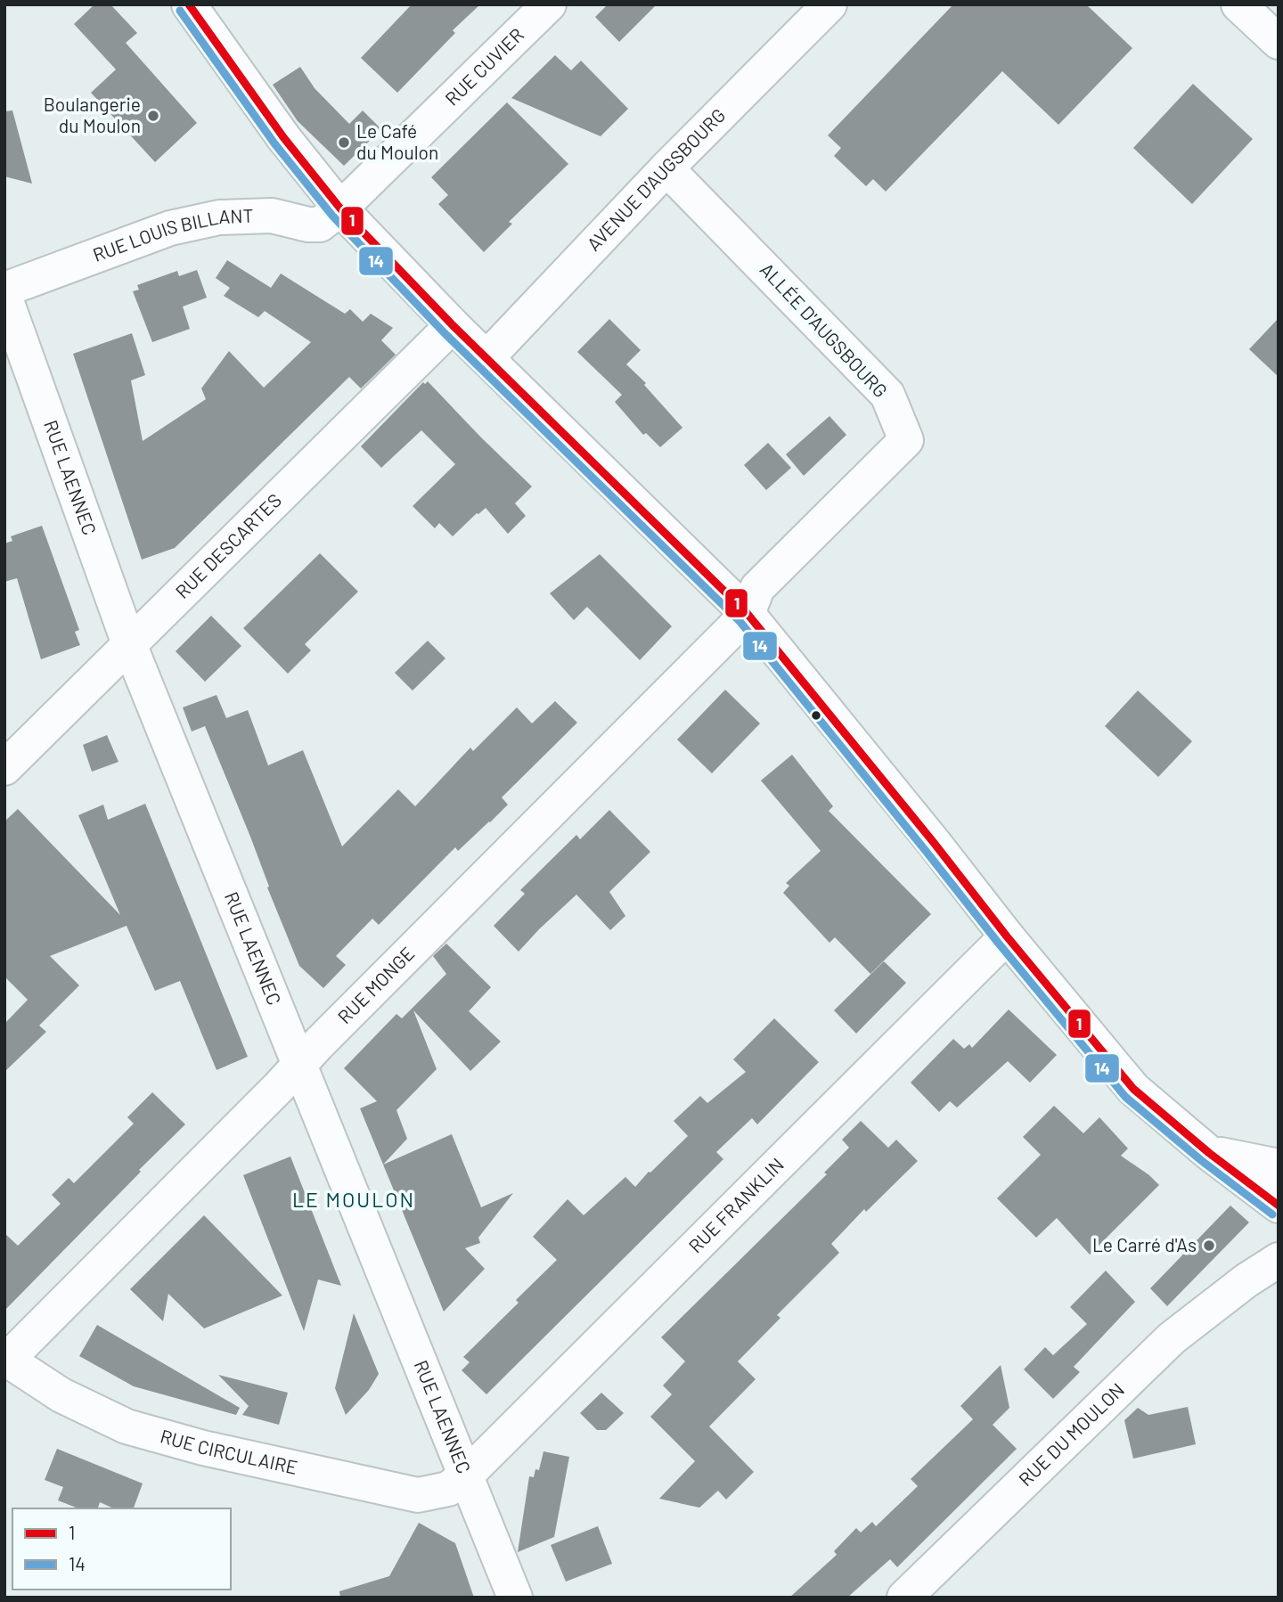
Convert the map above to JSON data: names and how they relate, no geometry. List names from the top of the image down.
{
  "streets": {
    "street": [
      "RUE CUVIER",
      "AVENUE D'AUGSBOURG",
      "RUE LOUIS BILLANT",
      "ALLÉE D'AUGSBOURG",
      "RUE LAENNEC",
      "RUE DESCARTES",
      "RUE MONGE",
      "RUE FRANKLIN",
      "RUE DU MOULON",
      "RUE CIRCULAIRE"
    ]
  },
  "crossings": [
    ["RUE CUVIER", "RUE LOUIS BILLANT"],
    ["AVENUE D'AUGSBOURG", "ALLÉE D'AUGSBOURG"],
    ["ALLÉE D'AUGSBOURG", "RUE MONGE"],
    ["RUE LAENNEC", "RUE DESCARTES"],
    ["RUE LAENNEC", "RUE MONGE"],
    ["RUE LAENNEC", "RUE FRANKLIN"],
    ["RUE LAENNEC", "RUE CIRCULAIRE"],
    ["RUE MONGE", "RUE CIRCULAIRE"],
    ["RUE FRANKLIN", "RUE CIRCULAIRE"]
  ],
  "districts": ["LE MOULON"],
  "places": ["Boulangerie du Moulon", "Le Café du Moulon", "Le Carré d'As"],
  "lines": ["transit line 1", "transit line 14"],
  "legend": ["1", "14"]
}
